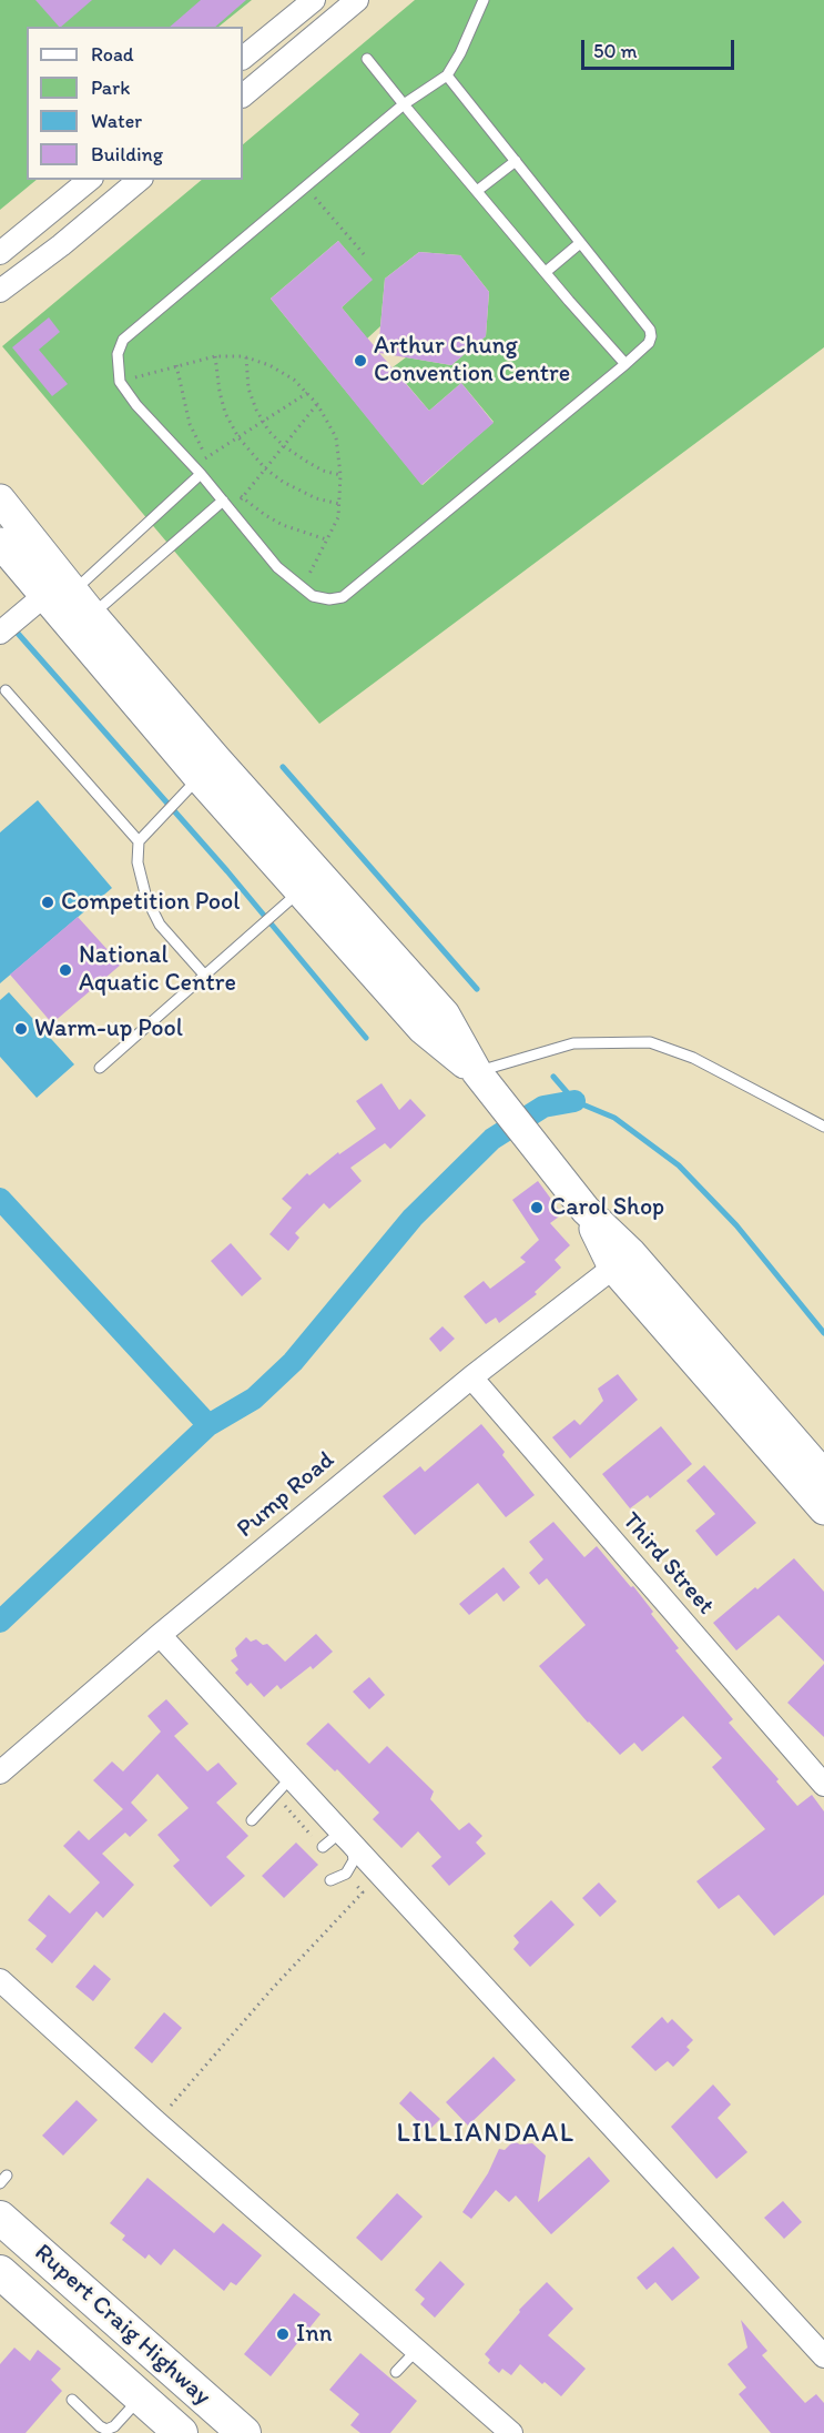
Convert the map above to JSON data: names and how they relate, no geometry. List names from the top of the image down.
{
  "streets": {
    "main road": ["Rupert Craig Highway"],
    "street": ["Pump Road", "Third Street"]
  },
  "crossings": [
    ["Pump Road", "Third Street"]
  ],
  "districts": ["LILLIANDAAL"],
  "places": [
    "Arthur Chung Convention Centre",
    "Competition Pool",
    "National Aquatic Centre",
    "Warm-up Pool",
    "Carol Shop",
    "Inn"
  ],
  "legend": [
    "Road",
    "Park",
    "Water",
    "Building"
  ],
  "scale_bar": "50 m"
}
